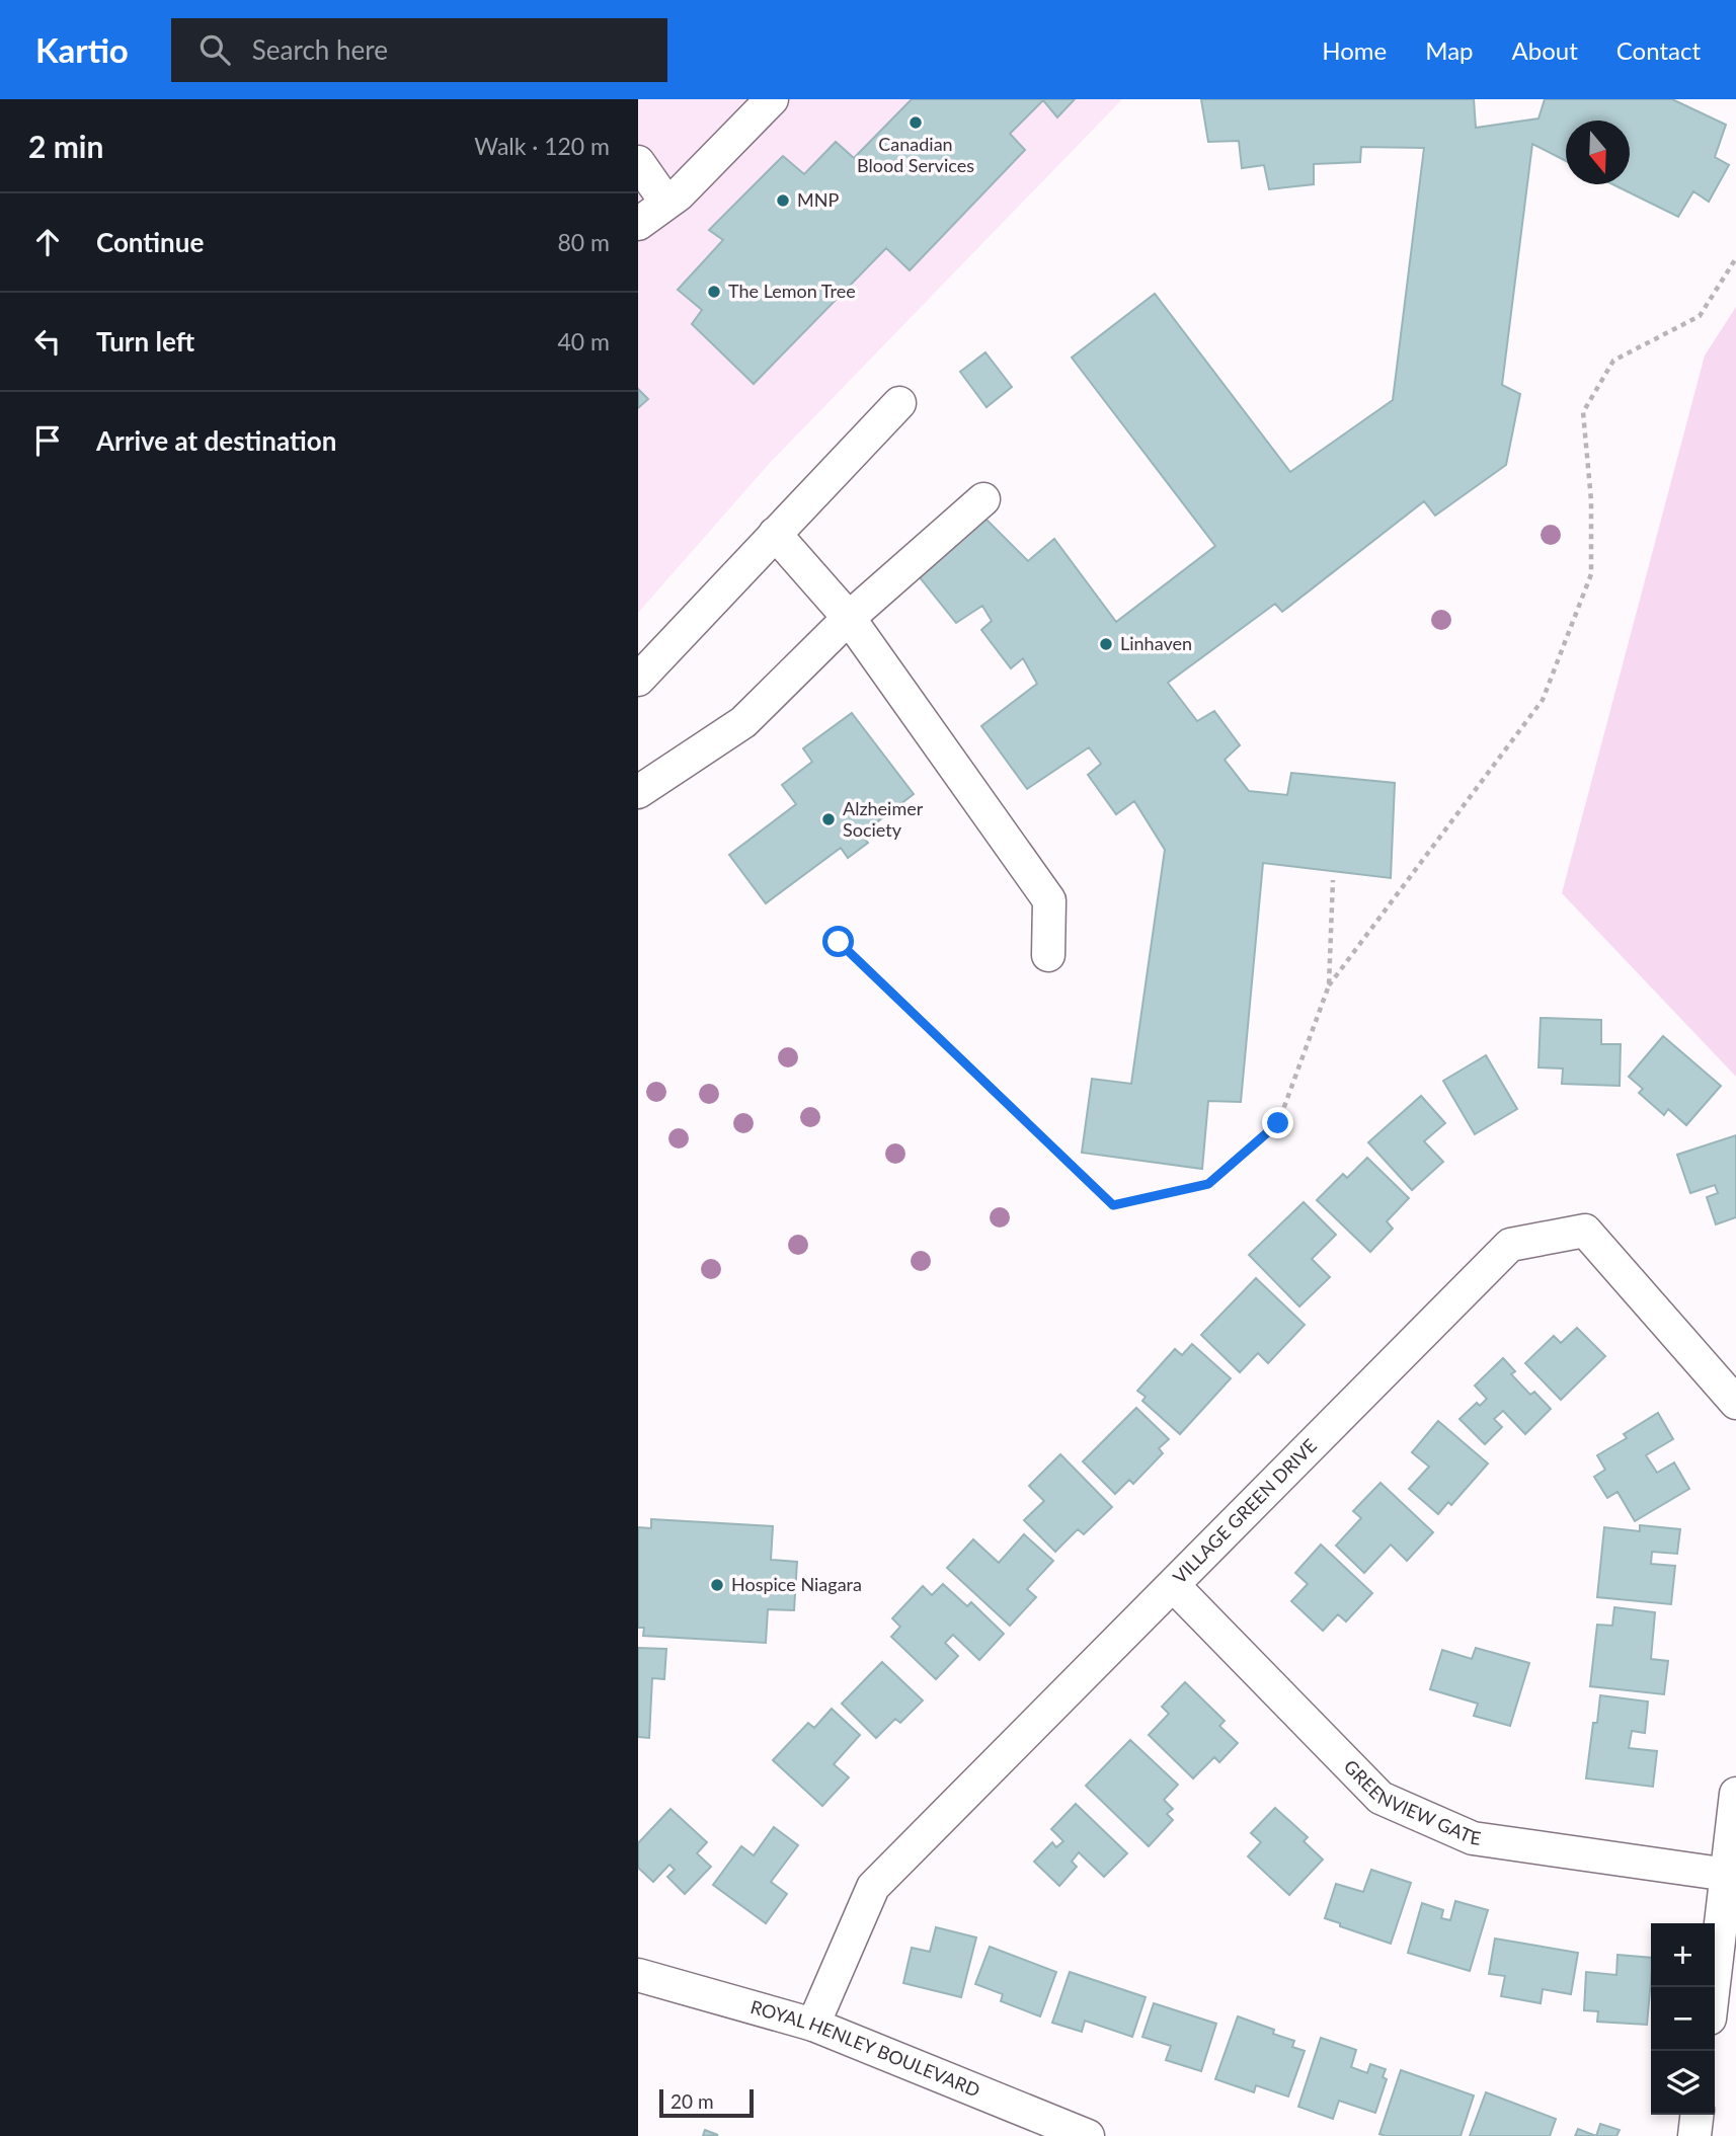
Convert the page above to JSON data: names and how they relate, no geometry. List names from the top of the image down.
{
  "streets": {
    "street": ["VILLAGE GREEN DRIVE", "GREENVIEW GATE", "ROYAL HENLEY BOULEVARD"]
  },
  "crossings": [
    ["VILLAGE GREEN DRIVE", "GREENVIEW GATE"],
    ["VILLAGE GREEN DRIVE", "ROYAL HENLEY BOULEVARD"]
  ],
  "places": [
    "Canadian Blood Services",
    "MNP",
    "The Lemon Tree",
    "Linhaven",
    "Alzheimer Society",
    "Hospice Niagara"
  ],
  "scale_bar": "20 m",
  "north": "bottom",
  "page": {
    "header": "Kartio",
    "search": "Search here",
    "nav": [
      "Home",
      "Map",
      "About",
      "Contact"
    ],
    "heading": ["2 min", "Walk · 120 m"],
    "list": [
      ["Continue", "80 m"],
      ["Turn left", "40 m"],
      "Arrive at destination"
    ],
    "map_buttons": ["+", "−"],
    "scale": "20 m"
  }
}
